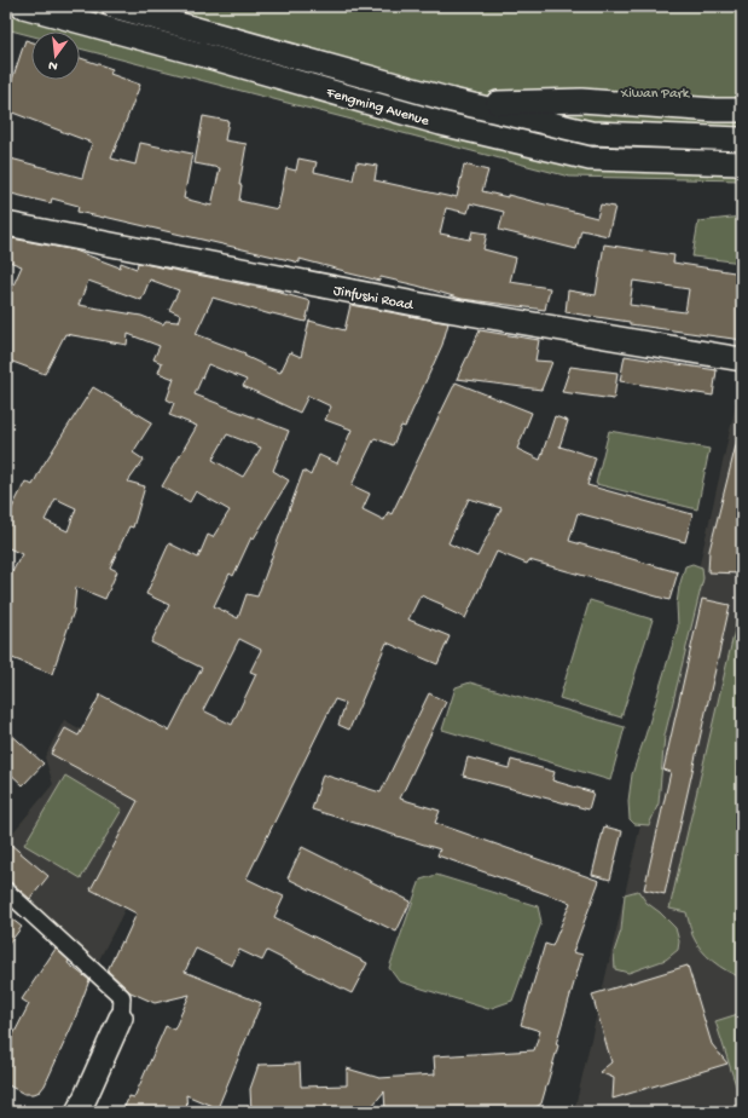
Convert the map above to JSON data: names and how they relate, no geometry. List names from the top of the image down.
{
  "streets": {
    "main road": ["Fengming Avenue", "Jinfushi Road"]
  },
  "parks": ["Xiwan Park"],
  "north": "bottom"
}
